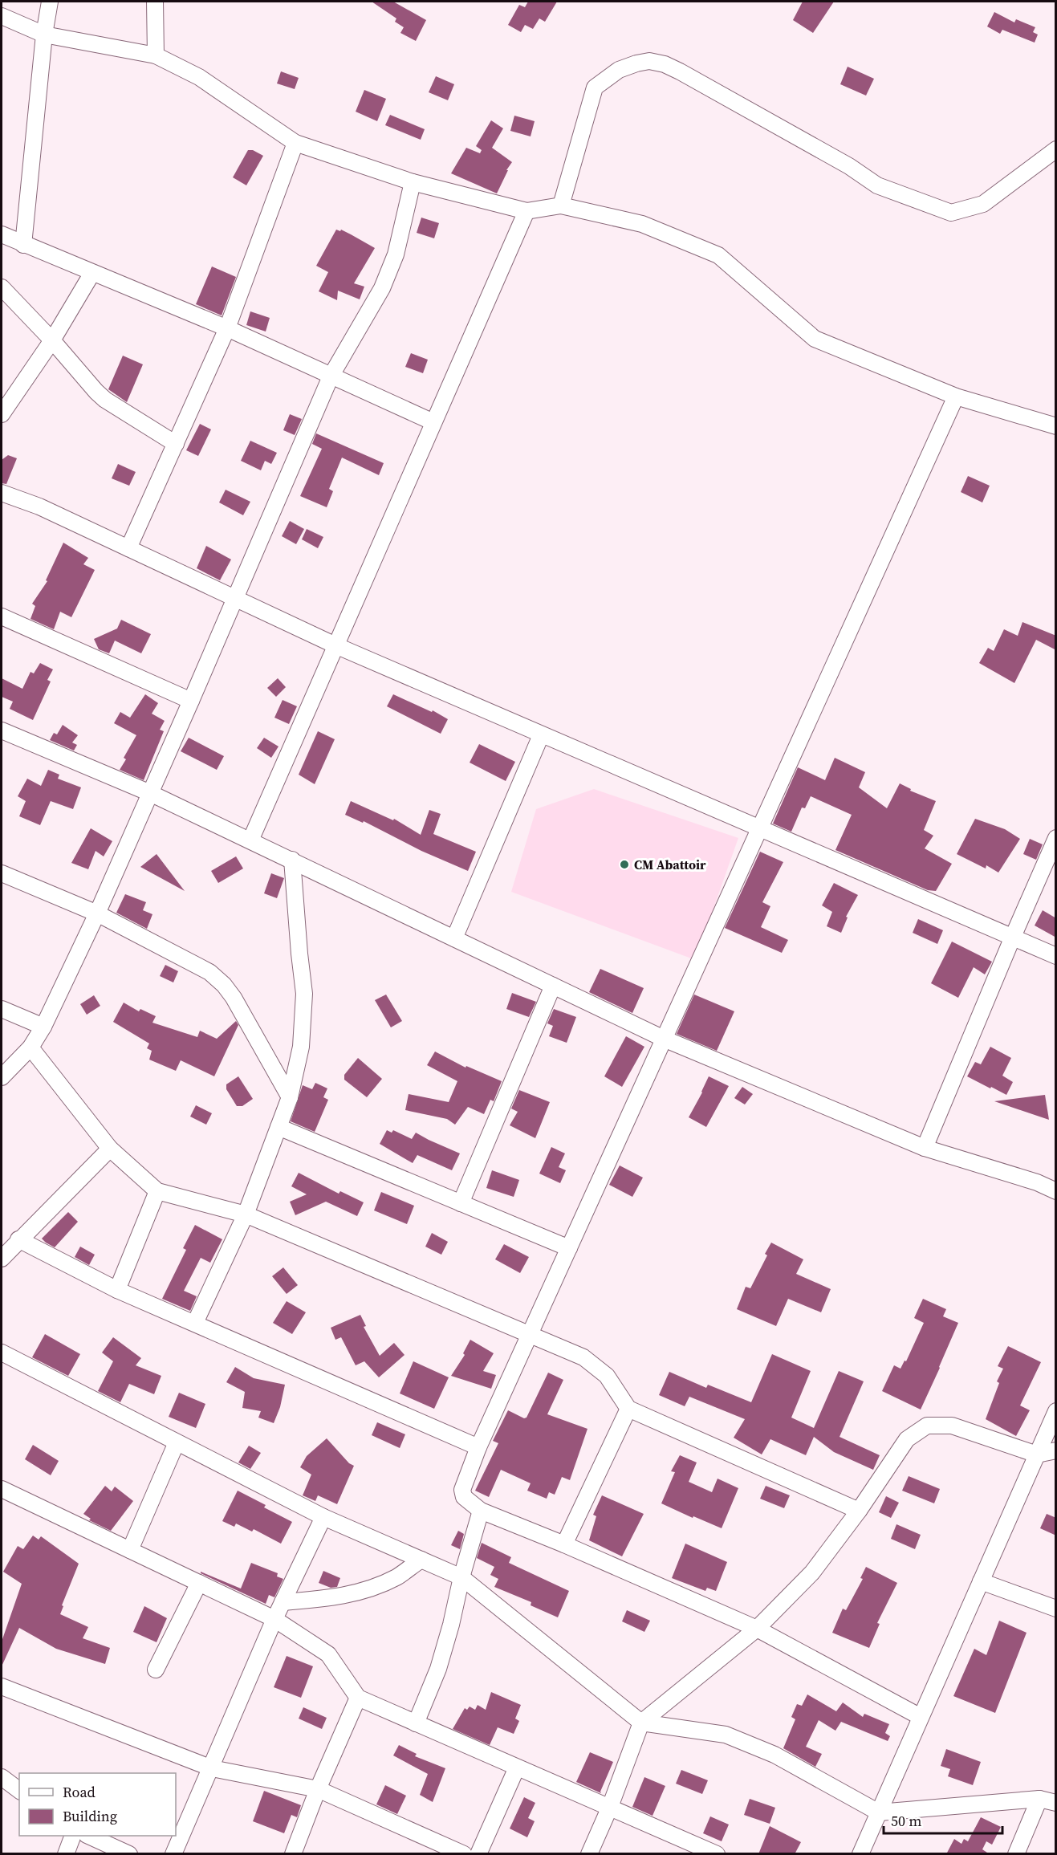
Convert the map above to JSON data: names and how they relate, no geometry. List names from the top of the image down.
{
  "places": ["CM Abattoir"],
  "legend": ["Road", "Building"],
  "scale_bar": "50 m"
}
